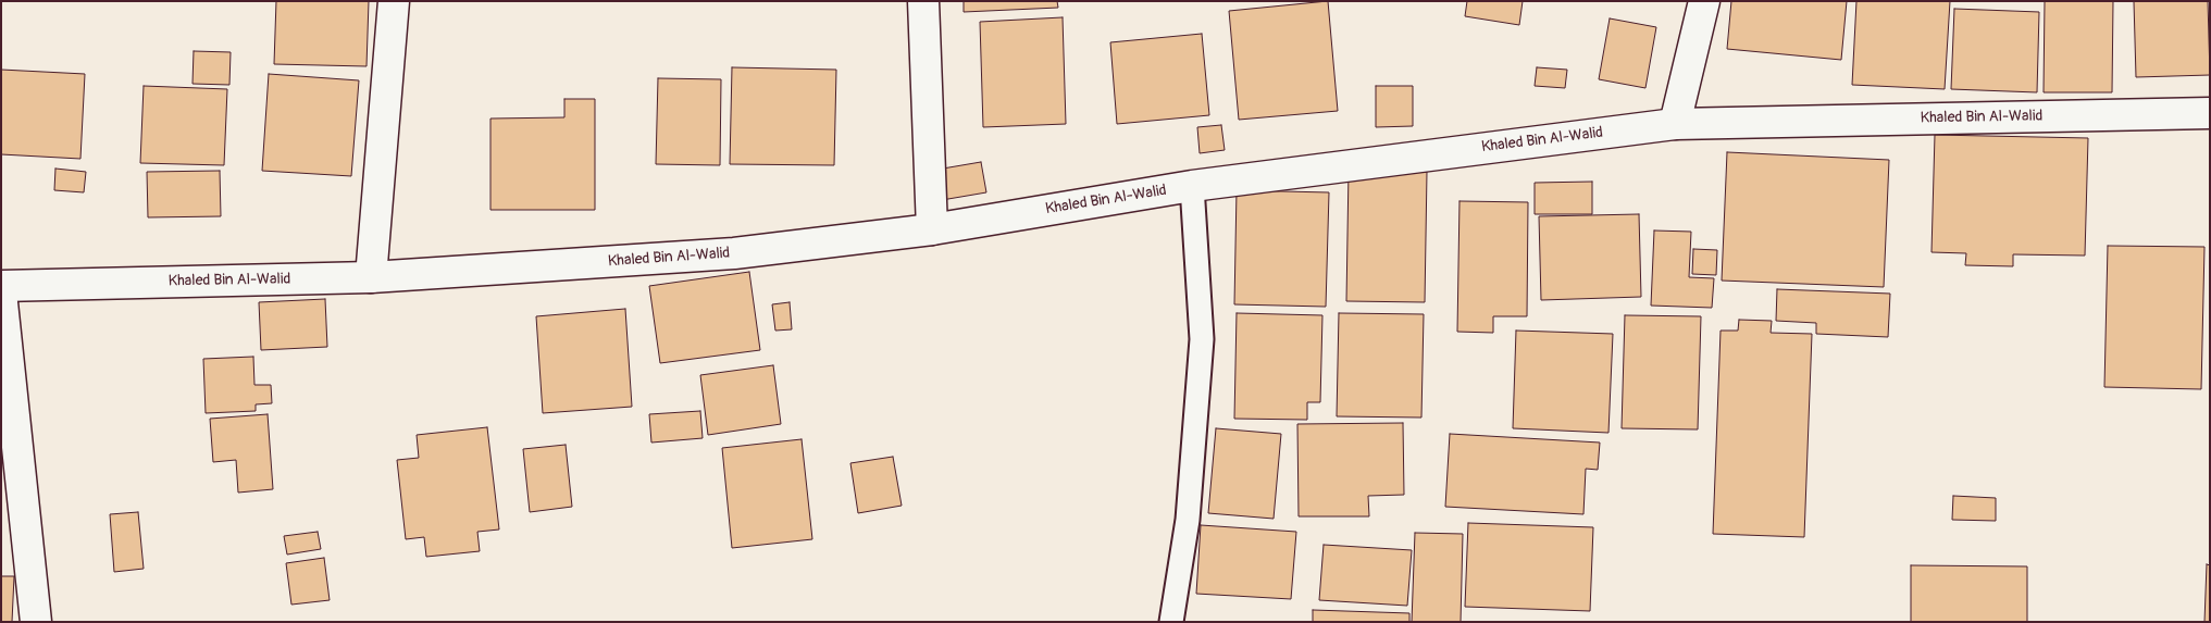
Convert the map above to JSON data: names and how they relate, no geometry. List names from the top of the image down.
{
  "streets": {
    "street": ["Khaled Bin Al-Walid"]
  }
}
